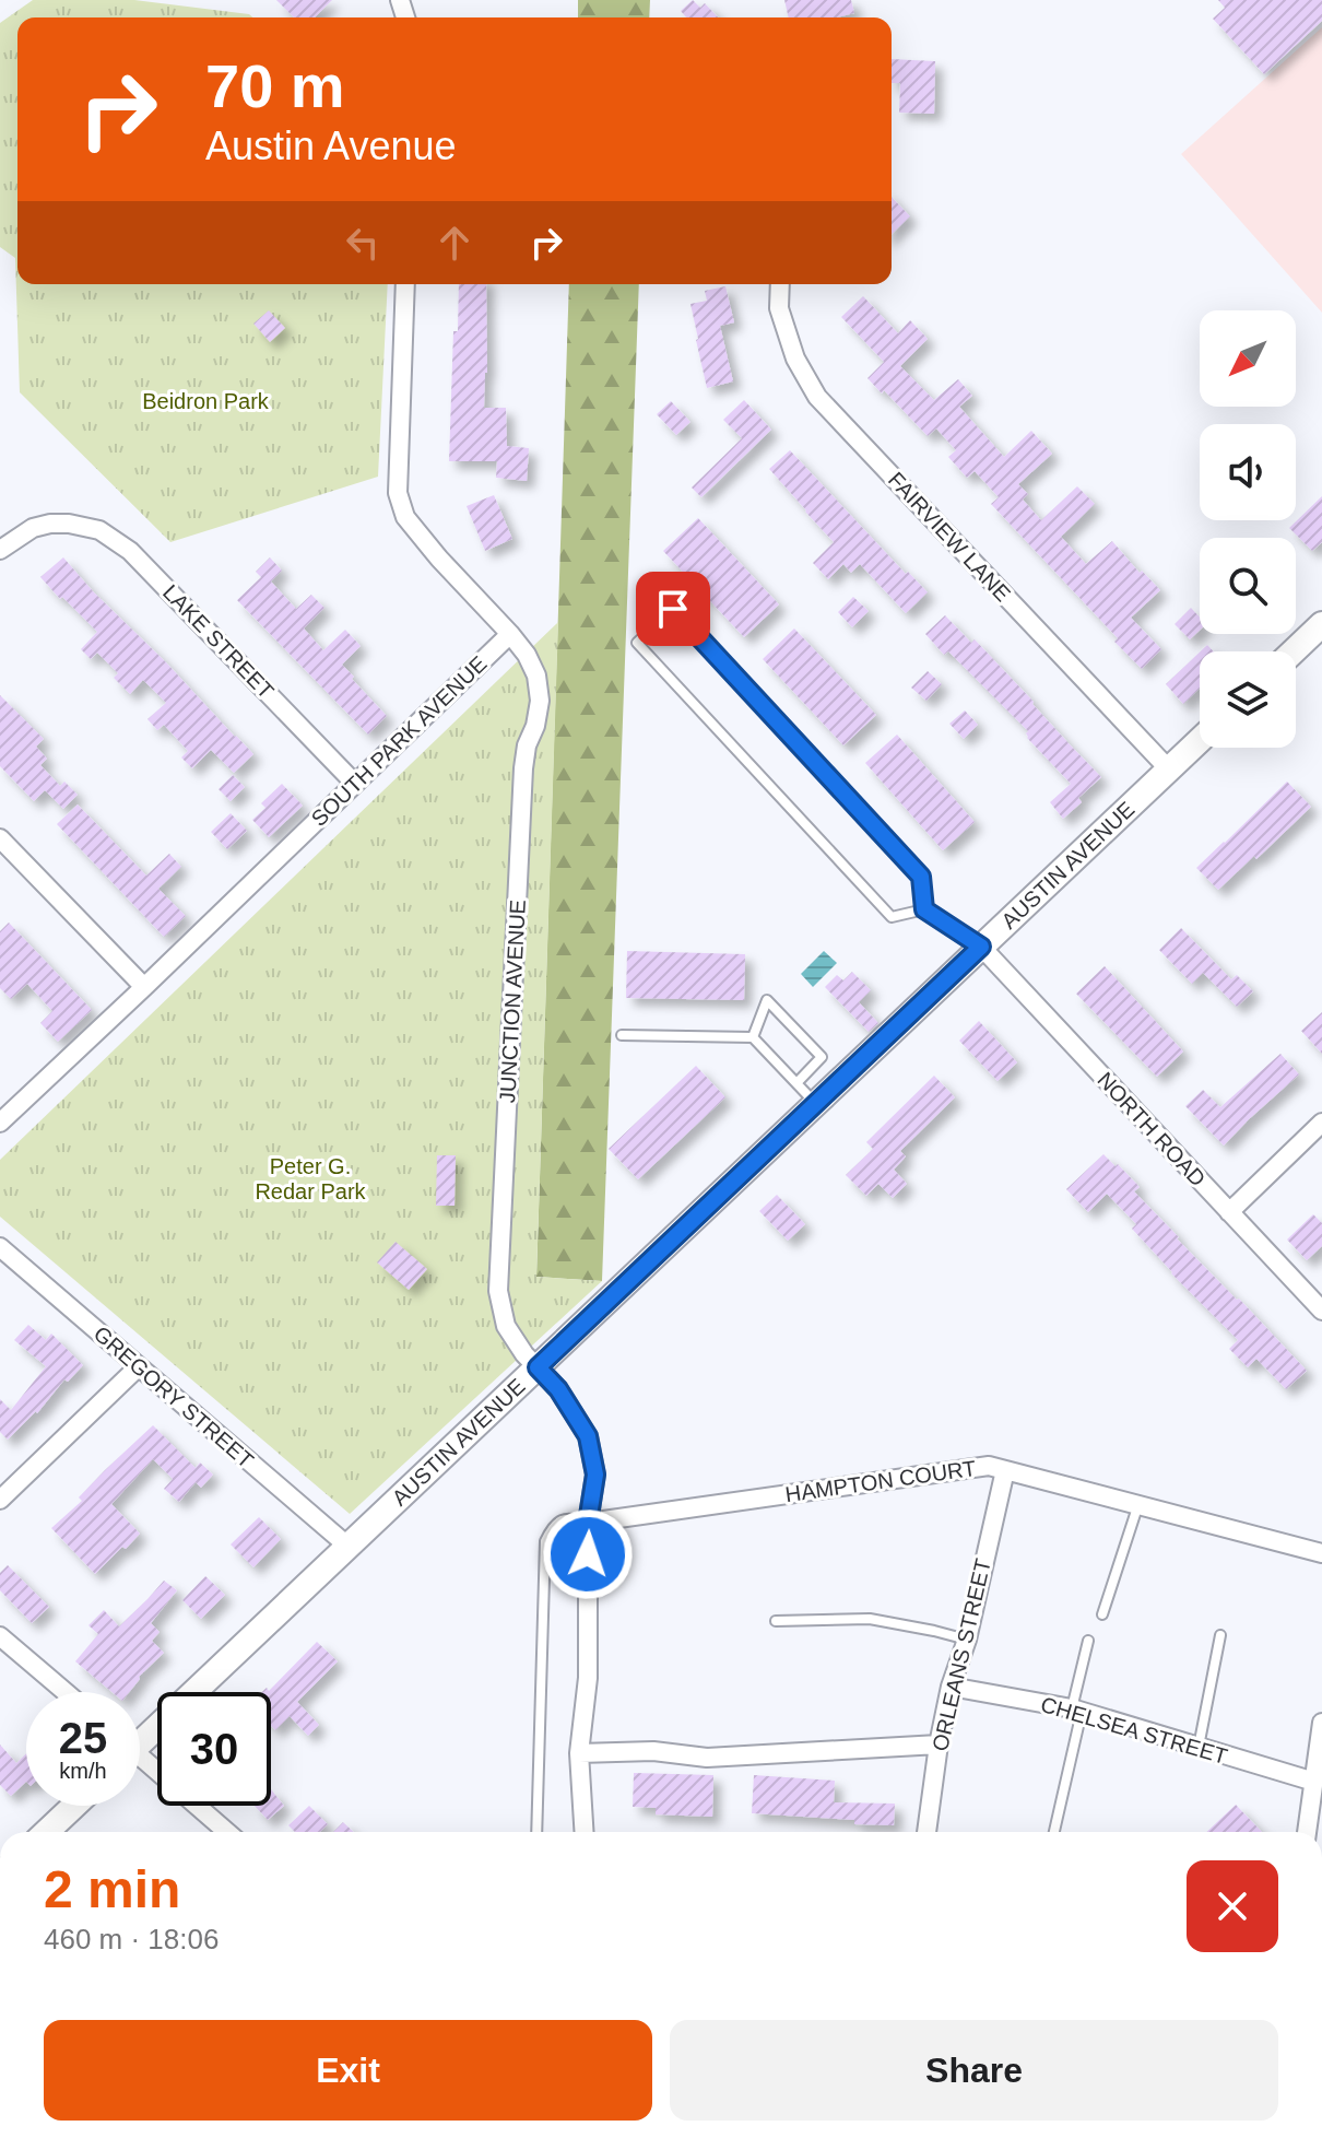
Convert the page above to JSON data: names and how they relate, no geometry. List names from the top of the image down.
{
  "streets": {
    "street": [
      "FAIRVIEW LANE",
      "LAKE STREET",
      "SOUTH PARK AVENUE",
      "AUSTIN AVENUE",
      "JUNCTION AVENUE",
      "NORTH ROAD",
      "GREGORY STREET",
      "HAMPTON COURT",
      "ORLEANS STREET",
      "CHELSEA STREET"
    ]
  },
  "crossings": [
    ["FAIRVIEW LANE", "AUSTIN AVENUE"],
    ["LAKE STREET", "SOUTH PARK AVENUE"],
    ["SOUTH PARK AVENUE", "JUNCTION AVENUE"],
    ["AUSTIN AVENUE", "JUNCTION AVENUE"],
    ["AUSTIN AVENUE", "NORTH ROAD"],
    ["AUSTIN AVENUE", "GREGORY STREET"],
    ["JUNCTION AVENUE", "HAMPTON COURT"],
    ["HAMPTON COURT", "ORLEANS STREET"],
    ["ORLEANS STREET", "CHELSEA STREET"]
  ],
  "parks": ["Beidron Park", "Peter G. Redar Park"],
  "north": "bottom left",
  "page": {
    "turn": ["70 m", "Austin Avenue"],
    "speed": "25 km/h",
    "limit": "30",
    "heading": ["2 min", "460 m · 18:06"],
    "buttons": ["Exit", "Share"]
  }
}
